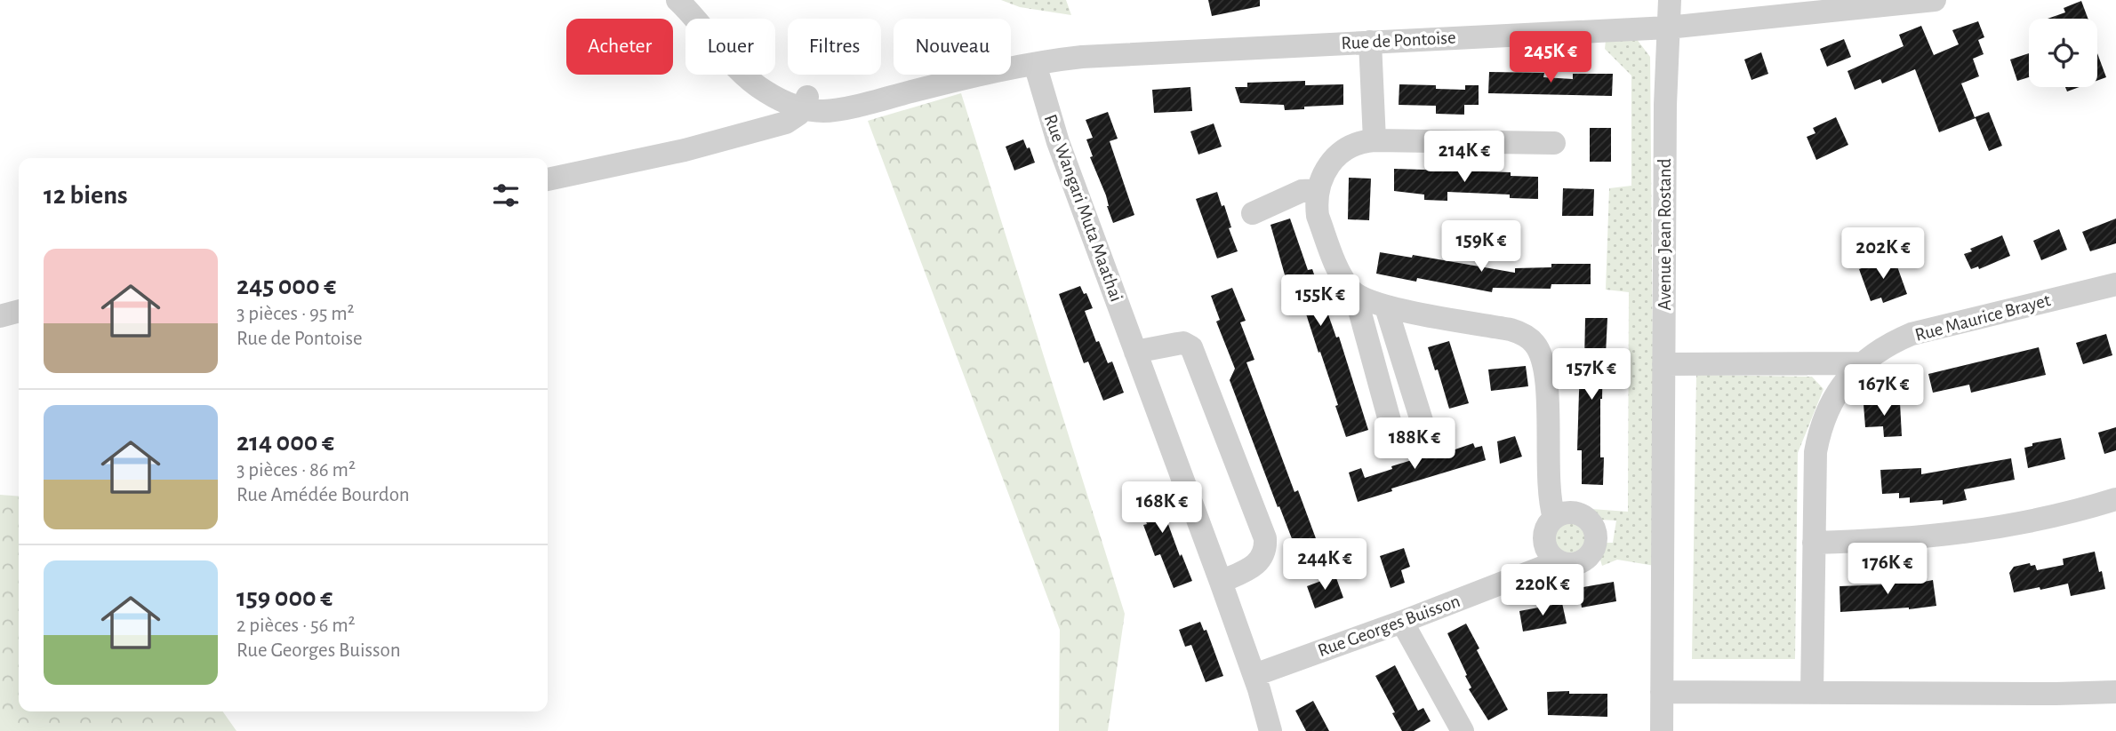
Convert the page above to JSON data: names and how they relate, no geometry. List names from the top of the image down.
{
  "streets": {
    "street": [
      "Rue de Pontoise",
      "Rue Wangari Muta Maathai",
      "Avenue Jean Rostand",
      "Rue Maurice Brayet",
      "Rue Georges Buisson"
    ]
  },
  "crossings": [
    ["Rue de Pontoise", "Rue Wangari Muta Maathai"],
    ["Rue de Pontoise", "Avenue Jean Rostand"],
    ["Rue Wangari Muta Maathai", "Rue Georges Buisson"]
  ],
  "page": {
    "chip": [
      "Acheter",
      "Louer",
      "Filtres",
      "Nouveau"
    ],
    "price": [
      "245K €",
      "214K €",
      "159K €",
      "202K €",
      "155K €",
      "157K €",
      "167K €",
      "188K €",
      "168K €",
      "244K €",
      "176K €",
      "220K €"
    ],
    "heading": "12 biens",
    "list": [
      {
        "name": "245 000 €",
        "note": "3 pièces · 95 m² · Rue de Pontoise"
      },
      {
        "name": "214 000 €",
        "note": "3 pièces · 86 m² · Rue Amédée Bourdon"
      },
      {
        "name": "159 000 €",
        "note": "2 pièces · 56 m² · Rue Georges Buisson"
      }
    ]
  }
}
